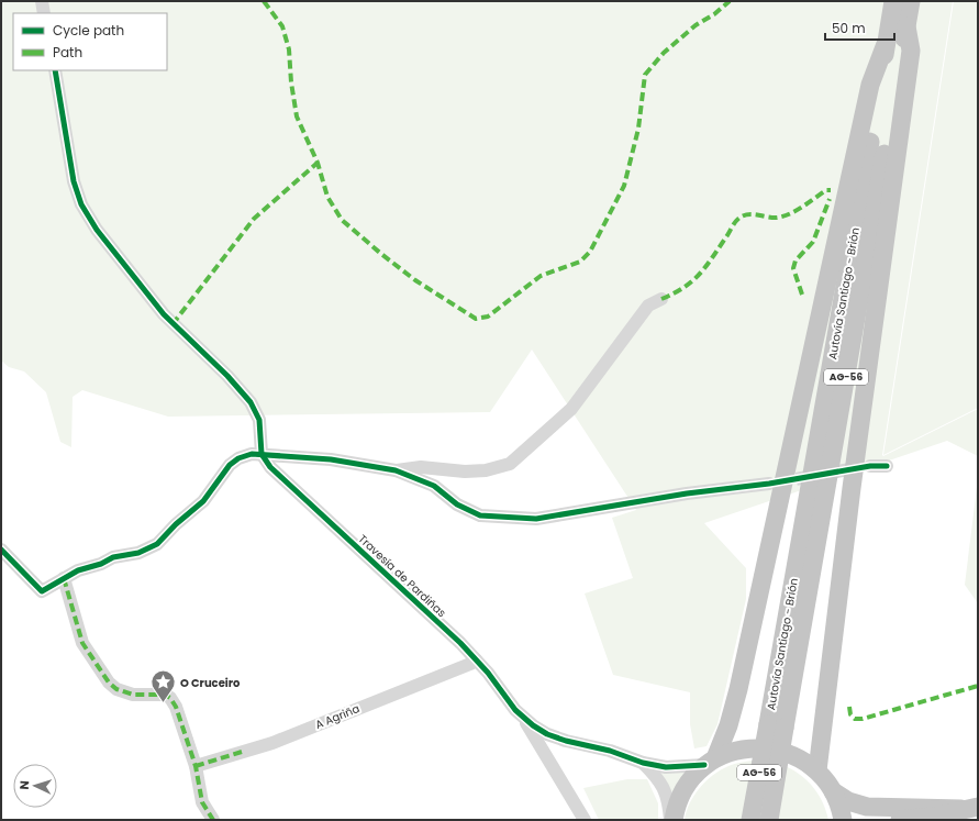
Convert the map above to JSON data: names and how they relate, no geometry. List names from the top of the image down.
{
  "streets": {
    "highway": ["Autovía Santiago - Brión", "AG-56"],
    "street": ["Travesía de Pardiñas", "A Agriña"]
  },
  "crossings": [
    ["Travesía de Pardiñas", "A Agriña"]
  ],
  "places": {
    "place": ["O Cruceiro"]
  },
  "legend": ["Cycle path", "Path"],
  "scale_bar": "50 m",
  "north": "left"
}
